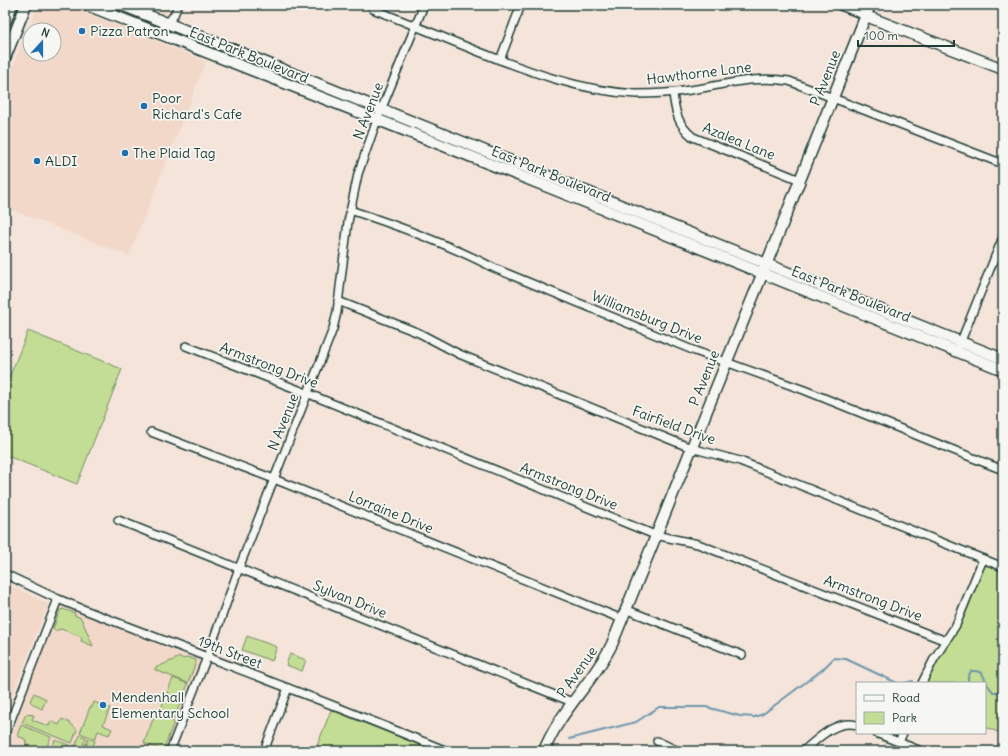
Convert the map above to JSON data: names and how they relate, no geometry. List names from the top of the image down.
{
  "streets": {
    "main road": ["East Park Boulevard", "P Avenue"],
    "street": [
      "Hawthorne Lane",
      "N Avenue",
      "Azalea Lane",
      "Williamsburg Drive",
      "Armstrong Drive",
      "Fairfield Drive",
      "Lorraine Drive",
      "Sylvan Drive",
      "19th Street"
    ]
  },
  "crossings": [
    ["East Park Boulevard", "P Avenue"],
    ["East Park Boulevard", "N Avenue"],
    ["Hawthorne Lane", "P Avenue"],
    ["Hawthorne Lane", "N Avenue"],
    ["Hawthorne Lane", "Azalea Lane"],
    ["P Avenue", "Azalea Lane"],
    ["P Avenue", "Williamsburg Drive"],
    ["P Avenue", "Armstrong Drive"],
    ["P Avenue", "Fairfield Drive"],
    ["P Avenue", "Lorraine Drive"],
    ["P Avenue", "Sylvan Drive"],
    ["N Avenue", "Williamsburg Drive"],
    ["N Avenue", "Armstrong Drive"],
    ["N Avenue", "Fairfield Drive"],
    ["N Avenue", "Lorraine Drive"],
    ["N Avenue", "Sylvan Drive"],
    ["N Avenue", "19th Street"]
  ],
  "places": [
    "Pizza Patron",
    "Poor Richard's Cafe",
    "The Plaid Tag",
    "ALDI",
    "Mendenhall Elementary School"
  ],
  "legend": ["Road", "Park"],
  "scale_bar": "100 m",
  "north": "top"
}
